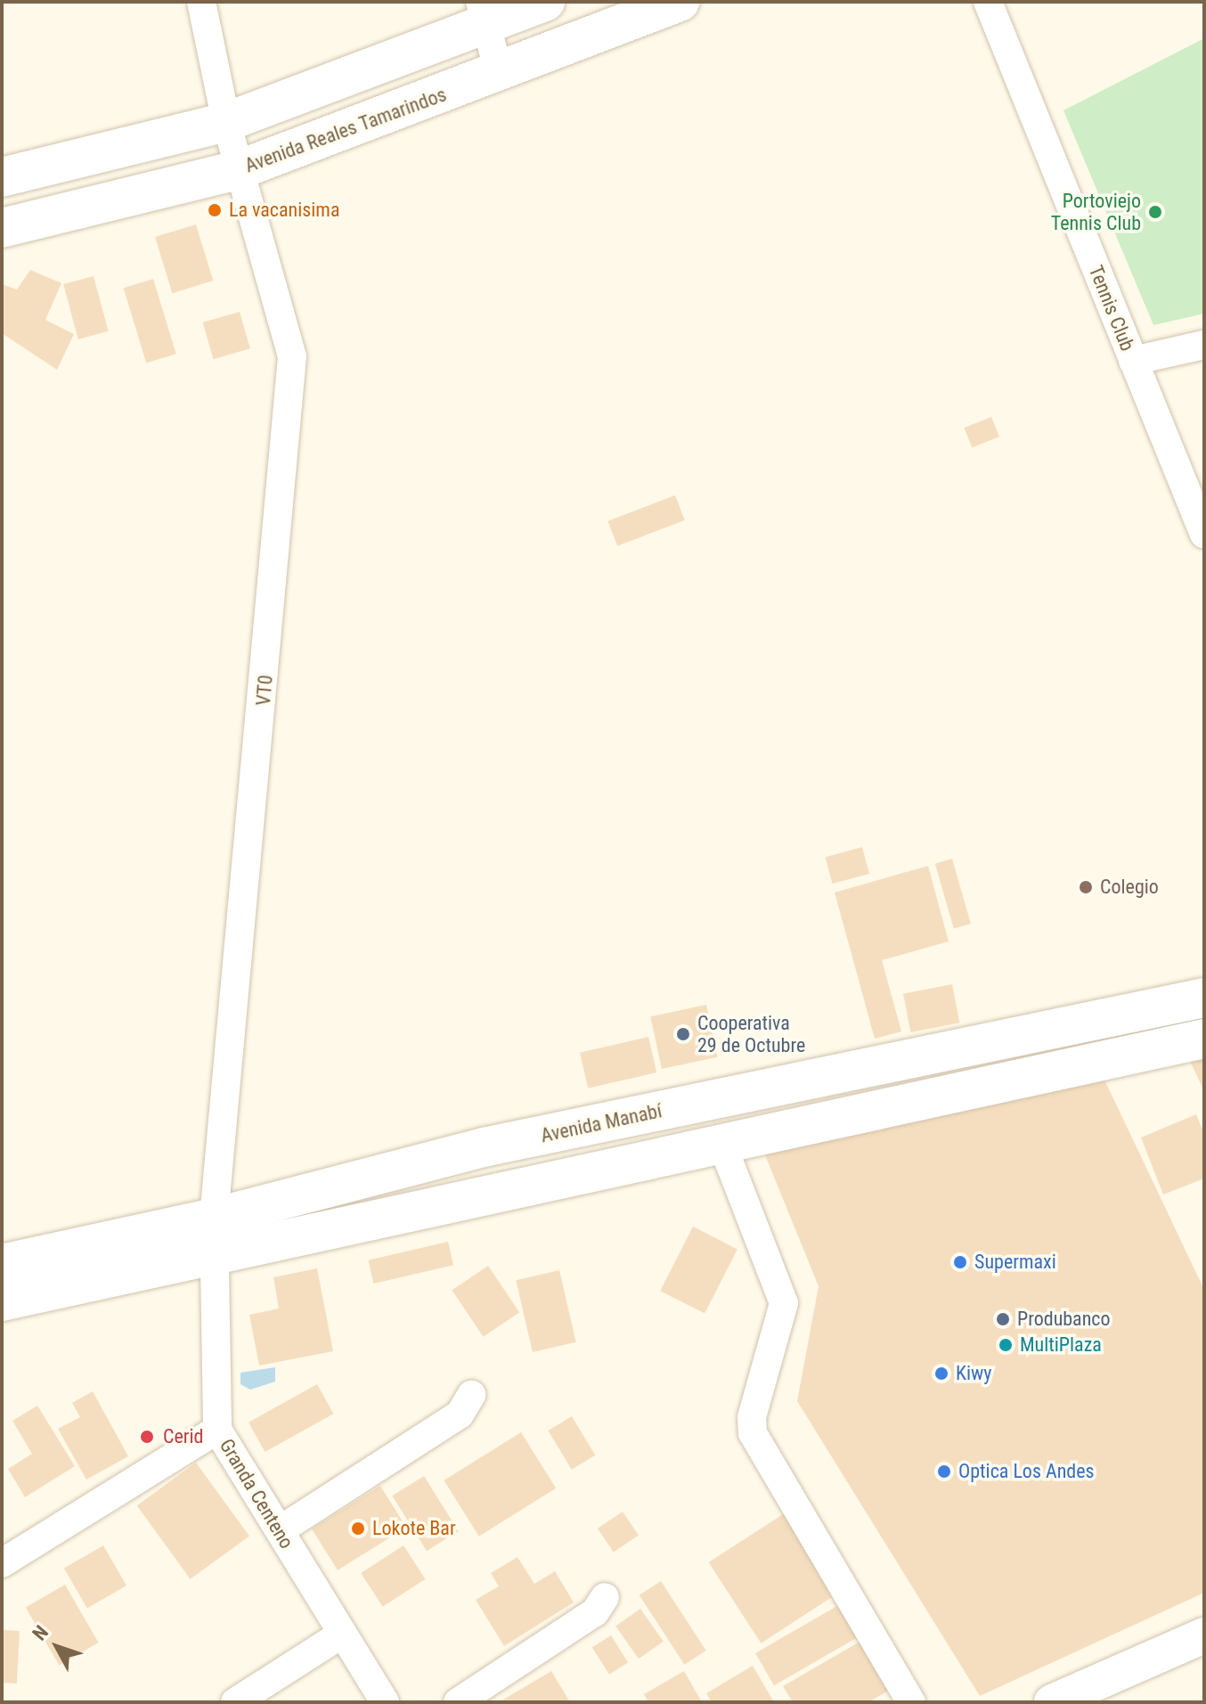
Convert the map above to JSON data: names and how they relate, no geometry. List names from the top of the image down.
{
  "streets": {
    "main road": ["Avenida Reales Tamarindos", "Avenida Manabí"],
    "street": ["Tennis Club", "VT0", "Granda Centeno"]
  },
  "crossings": [
    ["Avenida Reales Tamarindos", "VT0"],
    ["VT0", "Avenida Manabí"],
    ["VT0", "Granda Centeno"],
    ["Avenida Manabí", "Granda Centeno"]
  ],
  "places": [
    "La vacanisima",
    "Portoviejo Tennis Club",
    "Colegio",
    "Cooperativa 29 de Octubre",
    "Supermaxi",
    "Produbanco",
    "MultiPlaza",
    "Kiwy",
    "Cerid",
    "Optica Los Andes",
    "Lokote Bar"
  ],
  "north": "top left"
}
